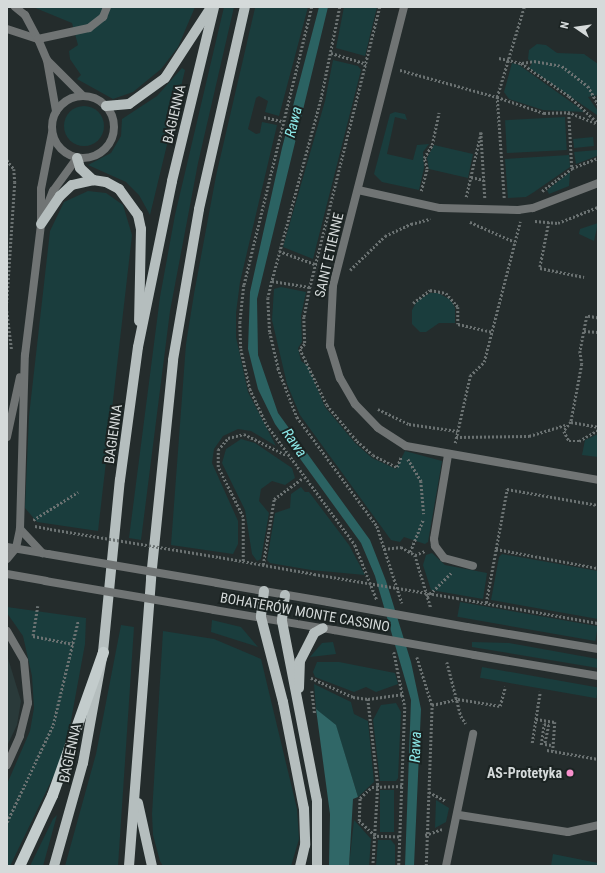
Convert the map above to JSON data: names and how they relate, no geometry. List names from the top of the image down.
{
  "streets": {
    "main road": ["BAGIENNA"],
    "street": ["SAINT ETIENNE", "BOHATERÓW MONTE CASSINO"]
  },
  "water": ["Rawa"],
  "places": ["AS-Protetyka"],
  "north": "left"
}
